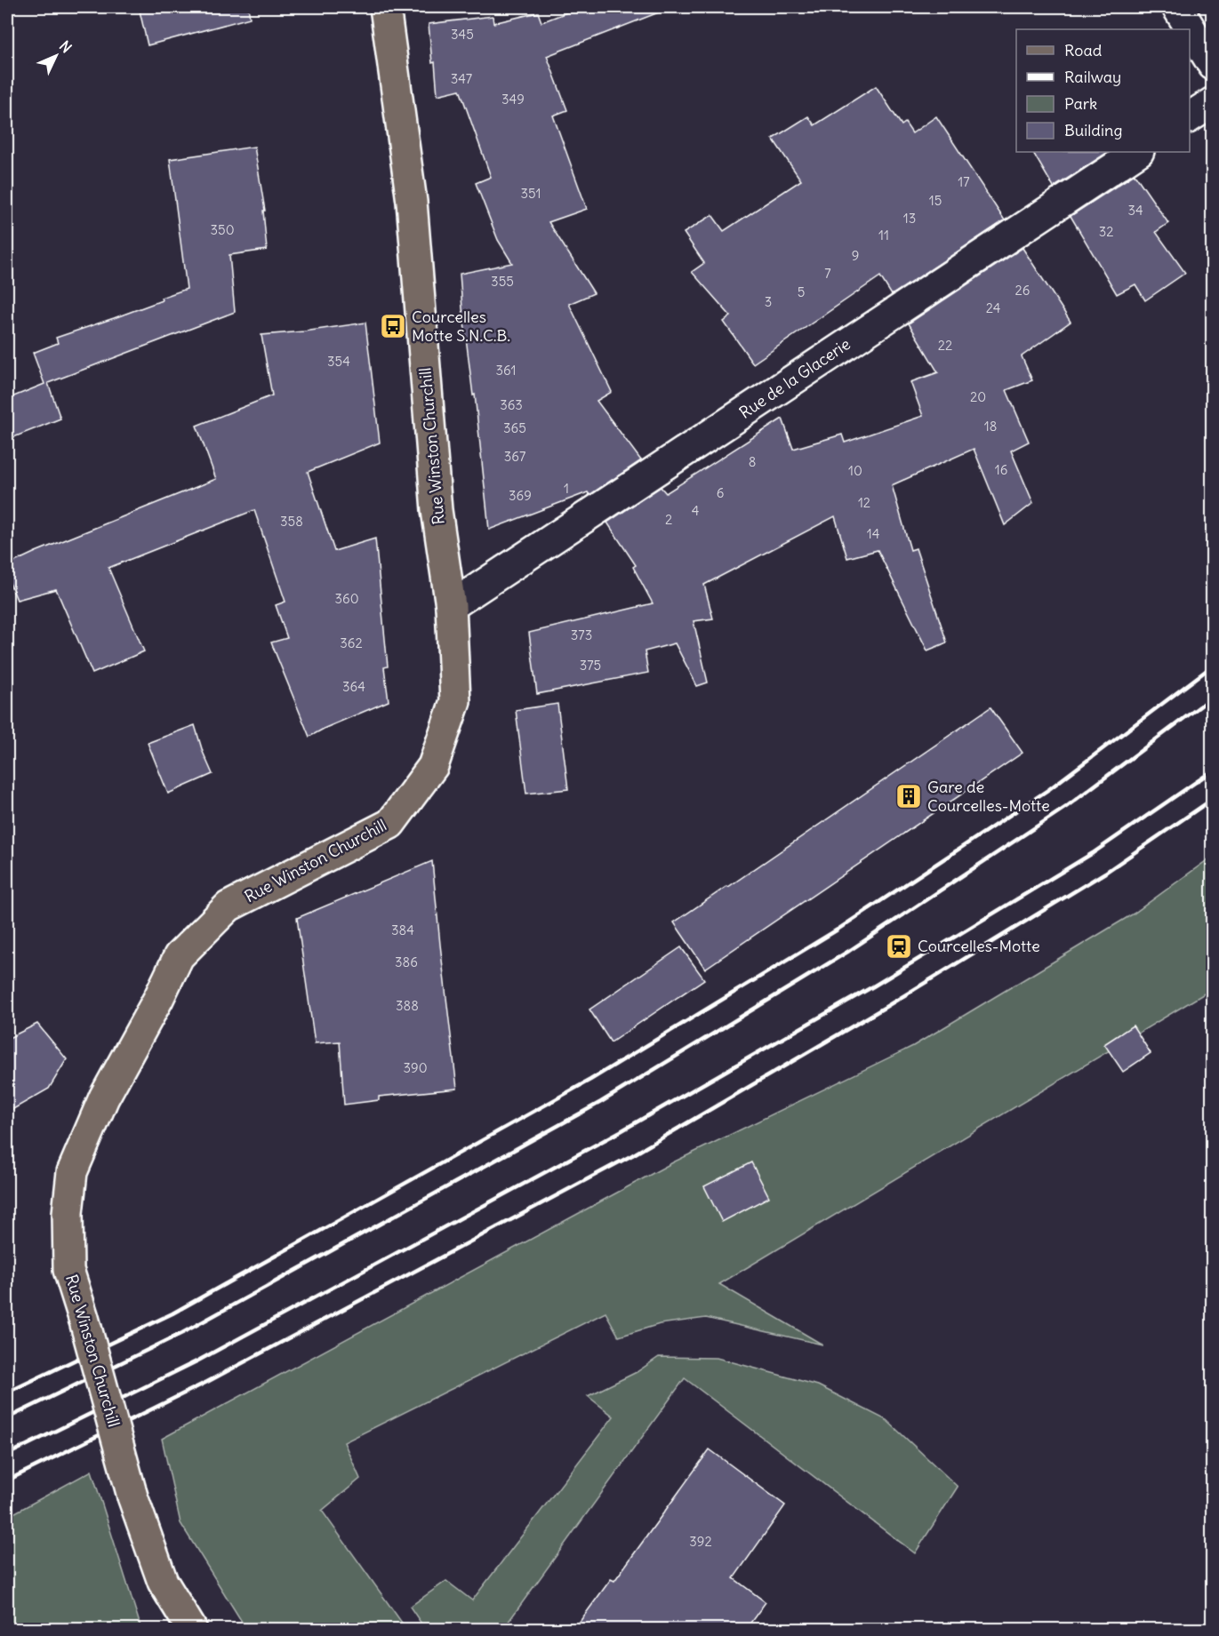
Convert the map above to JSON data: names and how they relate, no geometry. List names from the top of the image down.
{
  "streets": {
    "main road": ["Rue Winston Churchill"],
    "street": ["Rue de la Glacerie"]
  },
  "crossings": [
    ["Rue de la Glacerie", "Rue Winston Churchill"]
  ],
  "places": {
    "bus stop": ["Courcelles Motte S.N.C.B."],
    "building": ["Gare de Courcelles-Motte"],
    "station": ["Courcelles-Motte"]
  },
  "house_numbers": [
    "345",
    "347",
    "349",
    "17",
    "351",
    "15",
    "34",
    "13",
    "350",
    "32",
    "11",
    "9",
    "7",
    "355",
    "26",
    "5",
    "3",
    "24",
    "22",
    "354",
    "361",
    "20",
    "363",
    "18",
    "365",
    "367",
    "8",
    "16",
    "10",
    "1",
    "6",
    "369",
    "12",
    "4",
    "2",
    "358",
    "14",
    "360",
    "373",
    "362",
    "375",
    "364",
    "384",
    "386",
    "388",
    "390",
    "392"
  ],
  "legend": [
    "Road",
    "Railway",
    "Park",
    "Building"
  ],
  "north": "top right"
}
